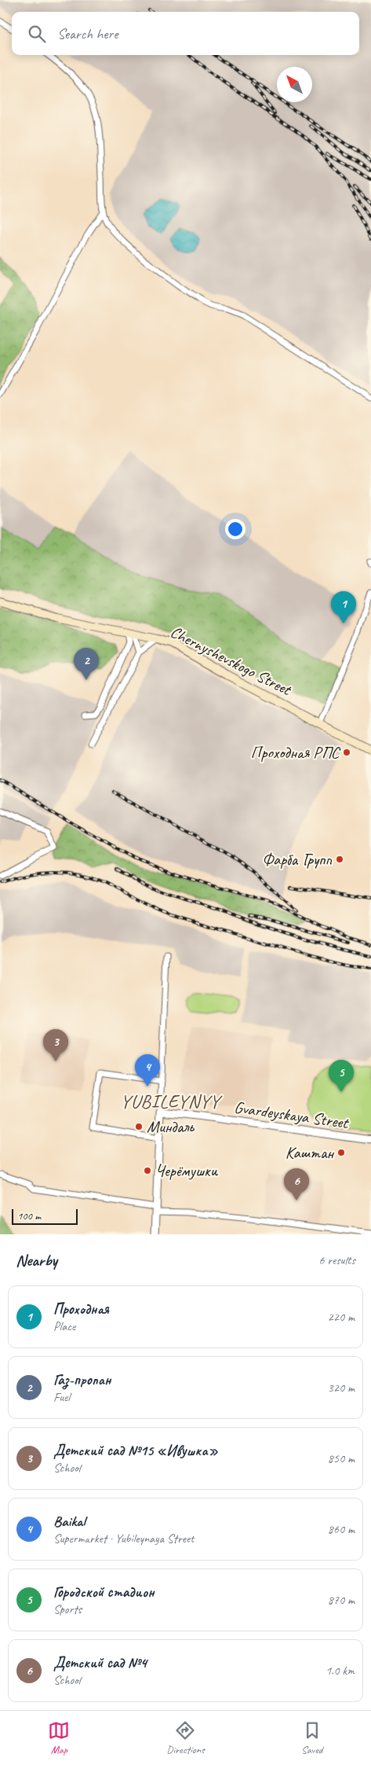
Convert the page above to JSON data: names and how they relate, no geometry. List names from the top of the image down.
{
  "streets": {
    "main road": ["Chernyshevskogo Street"],
    "street": ["Gvardeyskaya Street"]
  },
  "districts": ["YUBILEYNYY"],
  "places": [
    "Проходная РПС",
    "Фарба Групп",
    "Миндаль",
    "Каштан",
    "Черёмушки"
  ],
  "scale_bar": "100 m",
  "north": "top left",
  "page": {
    "search": "Search here",
    "pins": [
      "1",
      "2",
      "3",
      "4",
      "5",
      "6"
    ],
    "scale": "100 m",
    "heading": ["Nearby", "6 results"],
    "list": [
      {
        "mark": "1",
        "name": "Проходная",
        "note": "Place",
        "value": "220 m"
      },
      {
        "mark": "2",
        "name": "Газ-пропан",
        "note": "Fuel",
        "value": "320 m"
      },
      {
        "mark": "3",
        "name": "Детский сад №15 «Ивушка»",
        "note": "School",
        "value": "850 m"
      },
      {
        "mark": "4",
        "name": "Baikal",
        "note": "Supermarket · Yubileynaya Street",
        "value": "860 m"
      },
      {
        "mark": "5",
        "name": "Городской стадион",
        "note": "Sports",
        "value": "870 m"
      },
      {
        "mark": "6",
        "name": "Детский сад №4",
        "note": "School",
        "value": "1.0 km"
      }
    ],
    "nav": ["Map", "Directions", "Saved"]
  }
}
